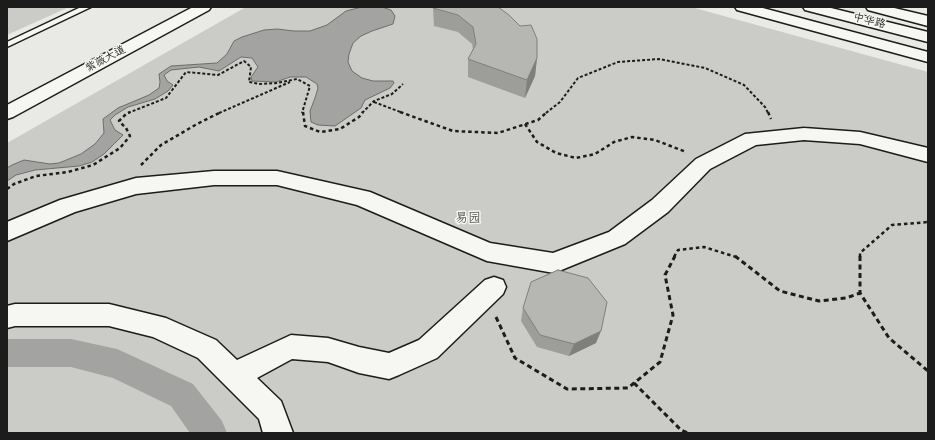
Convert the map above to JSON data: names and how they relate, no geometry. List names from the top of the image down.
{
  "streets": {
    "main road": ["中华路", "紫薇大道"]
  },
  "parks": ["易园"]
}
